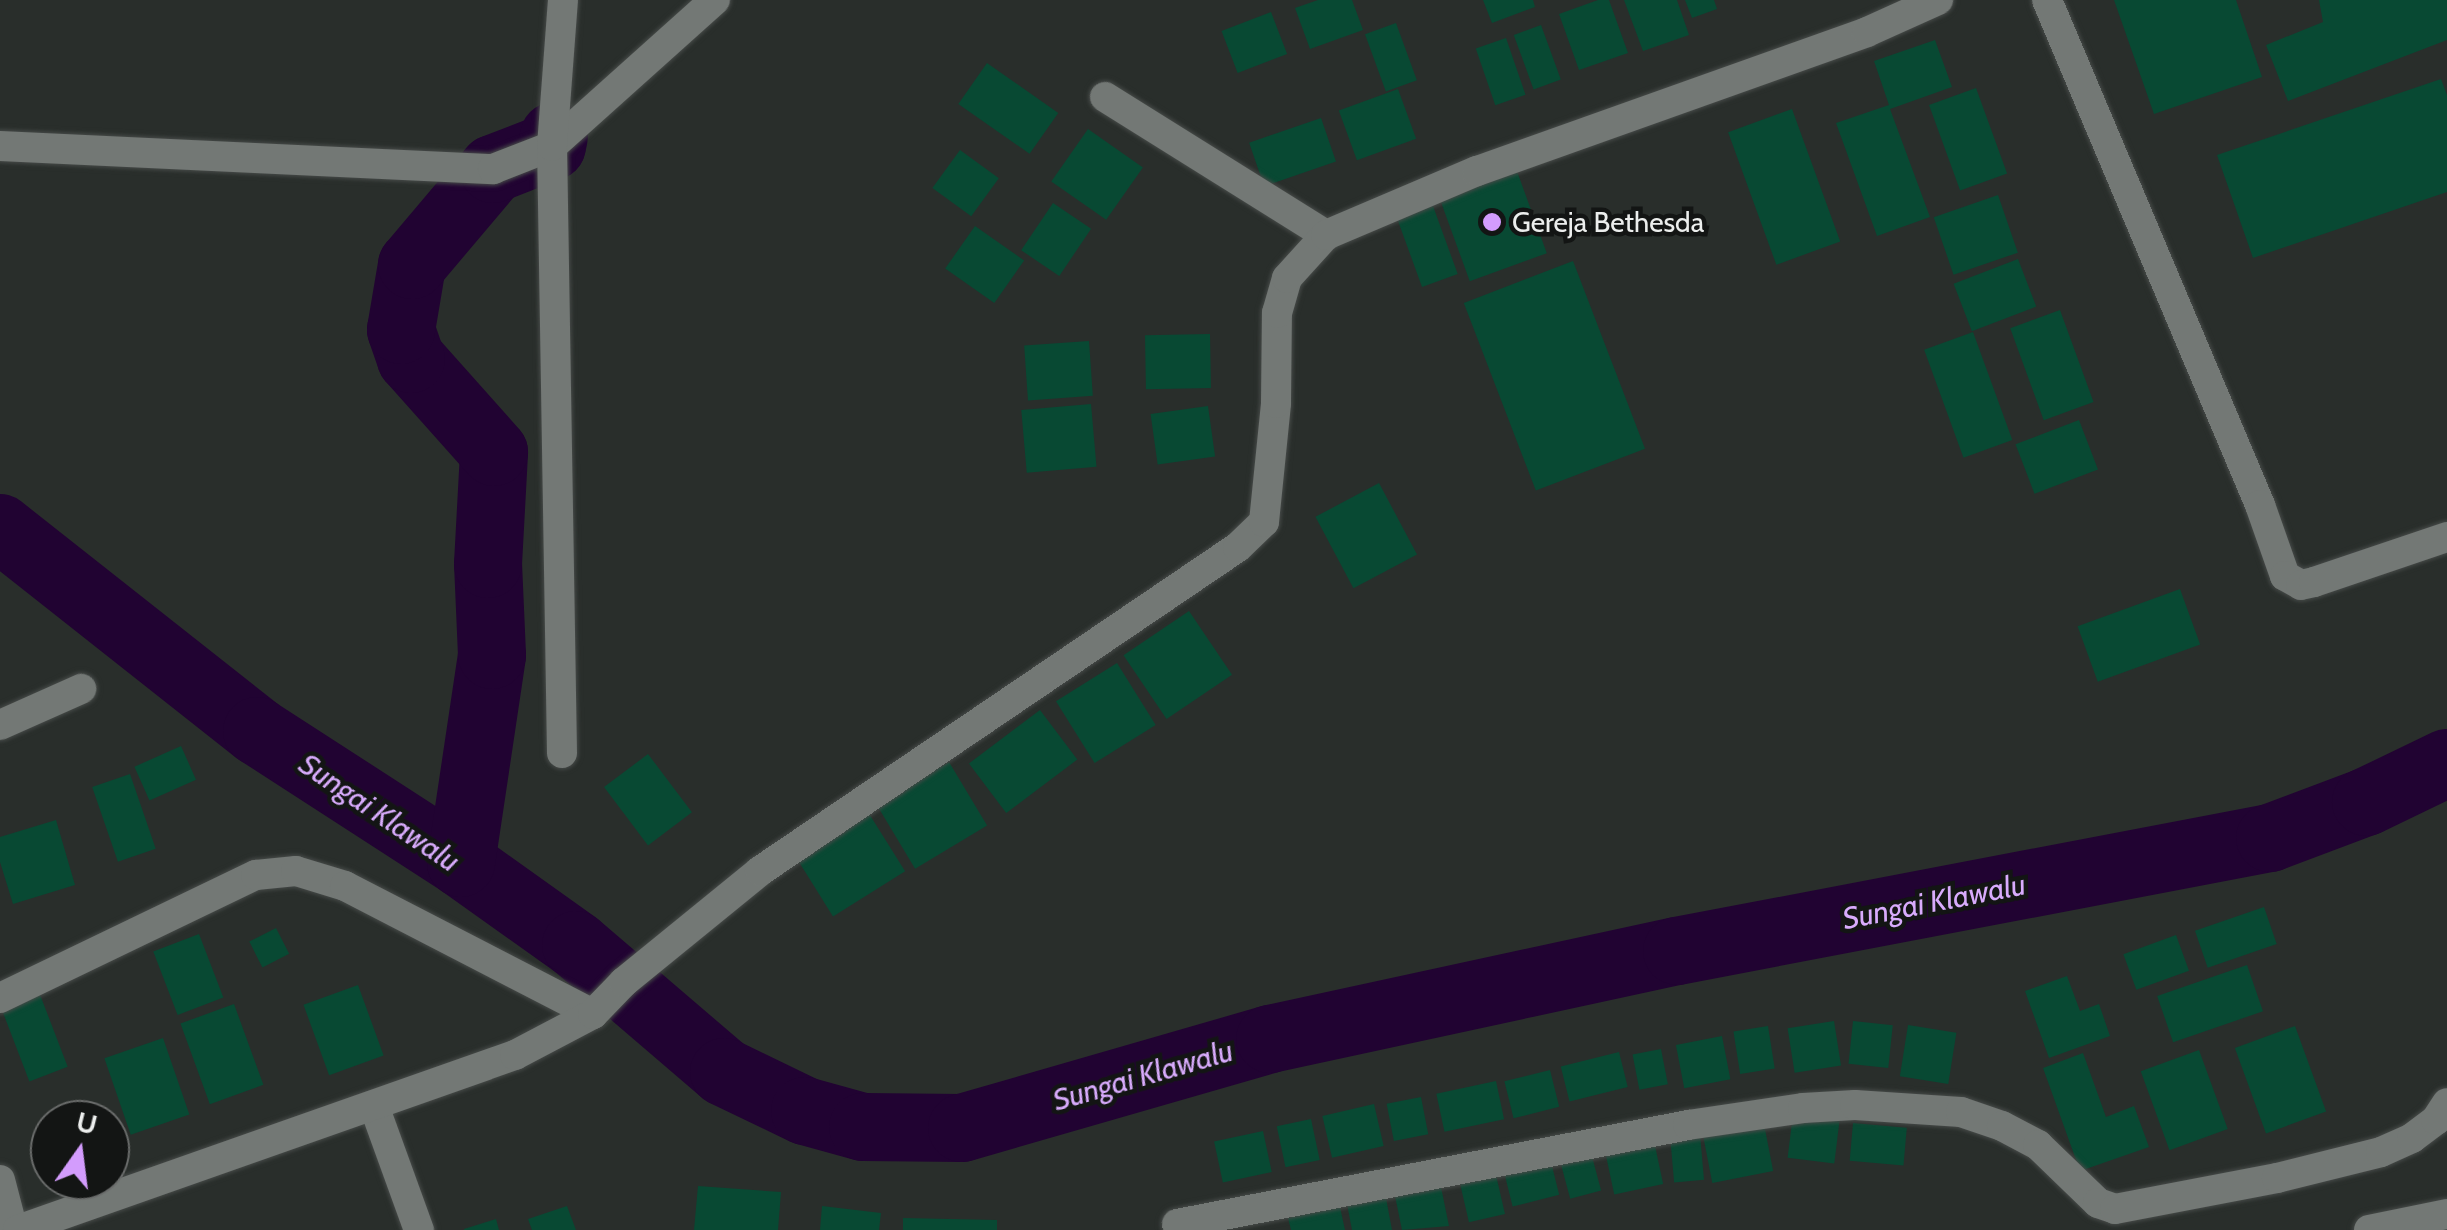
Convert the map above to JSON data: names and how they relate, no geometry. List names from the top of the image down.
{
  "water": ["Sungai Klawalu"],
  "places": ["Gereja Bethesda"],
  "north": "top"
}
